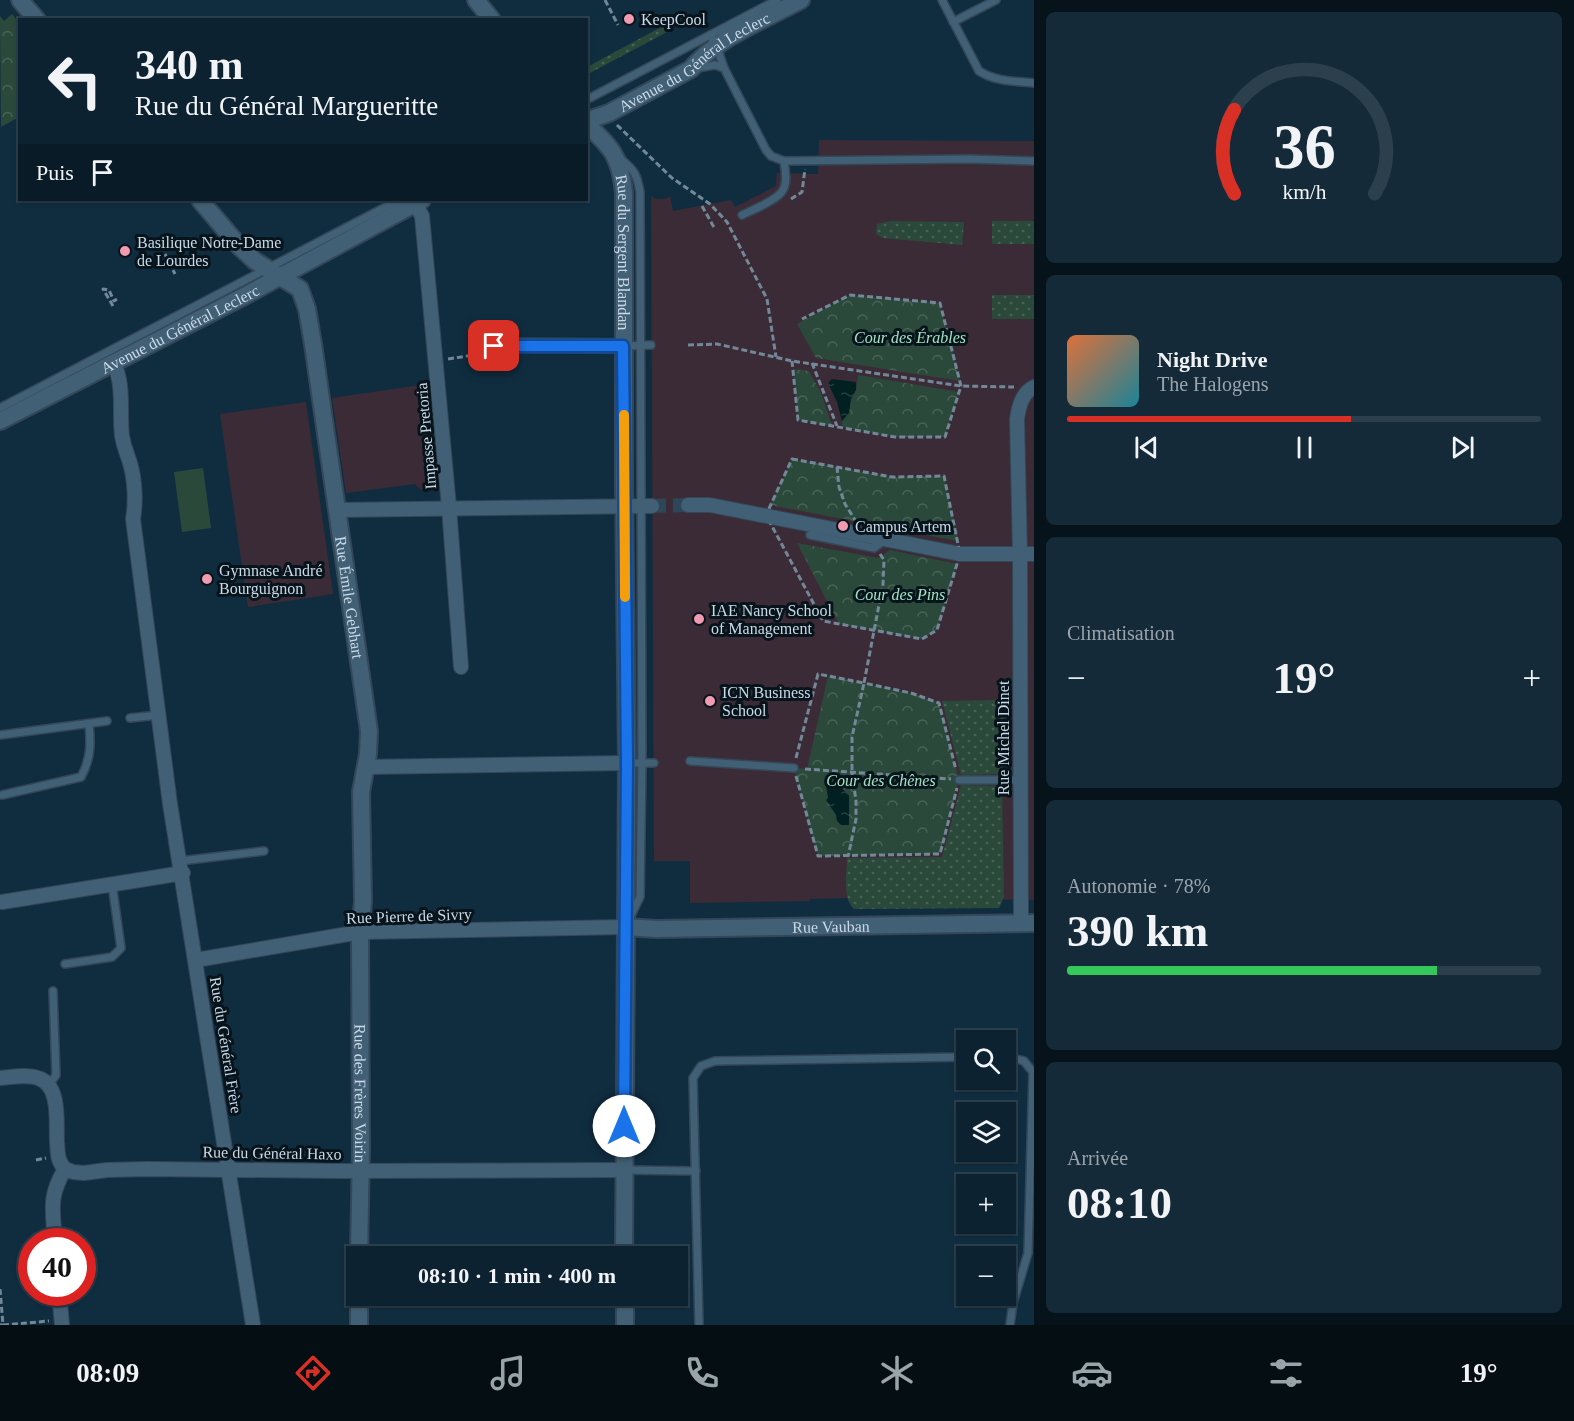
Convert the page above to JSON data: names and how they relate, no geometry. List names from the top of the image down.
{
  "streets": {
    "street": [
      "Avenue du Général Leclerc",
      "Rue du Sergent Blandan",
      "Impasse Pretoria",
      "Rue Émile Gebhart",
      "Rue Michel Dinet",
      "Rue Pierre de Sivry",
      "Rue Vauban",
      "Rue du Général Frère",
      "Rue des Frères Voirin",
      "Rue du Général Haxo"
    ]
  },
  "crossings": [
    ["Avenue du Général Leclerc", "Rue Émile Gebhart"],
    ["Avenue du Général Leclerc", "Rue du Général Frère"],
    ["Rue du Sergent Blandan", "Rue Pierre de Sivry"],
    ["Rue du Sergent Blandan", "Rue Vauban"],
    ["Rue du Sergent Blandan", "Rue du Général Haxo"],
    ["Rue Émile Gebhart", "Rue Pierre de Sivry"],
    ["Rue Émile Gebhart", "Rue des Frères Voirin"],
    ["Rue Michel Dinet", "Rue Vauban"],
    ["Rue Pierre de Sivry", "Rue Vauban"],
    ["Rue Pierre de Sivry", "Rue du Général Frère"],
    ["Rue Pierre de Sivry", "Rue des Frères Voirin"],
    ["Rue du Général Frère", "Rue du Général Haxo"],
    ["Rue des Frères Voirin", "Rue du Général Haxo"]
  ],
  "parks": ["Cour des Érables", "Cour des Pins", "Cour des Chênes"],
  "places": [
    "KeepCool",
    "Basilique Notre-Dame de Lourdes",
    "Campus Artem",
    "Gymnase André Bourguignon",
    "IAE Nancy School of Management",
    "ICN Business School"
  ],
  "page": {
    "turn": ["340 m", "Rue du Général Margueritte"],
    "then": "Puis",
    "song": ["Night Drive", "The Halogens"],
    "tile": [
      "Climatisation",
      ["Autonomie · 78%", "390 km"],
      ["Arrivée", "08:10"]
    ],
    "heat": ["−", "19°", "+"],
    "map_buttons": ["+", "−"],
    "limit": "40",
    "trip": "08:10 · 1 min · 400 m",
    "tabs": ["08:09", "19°"],
    "gauge": ["36", "km/h"]
  }
}
